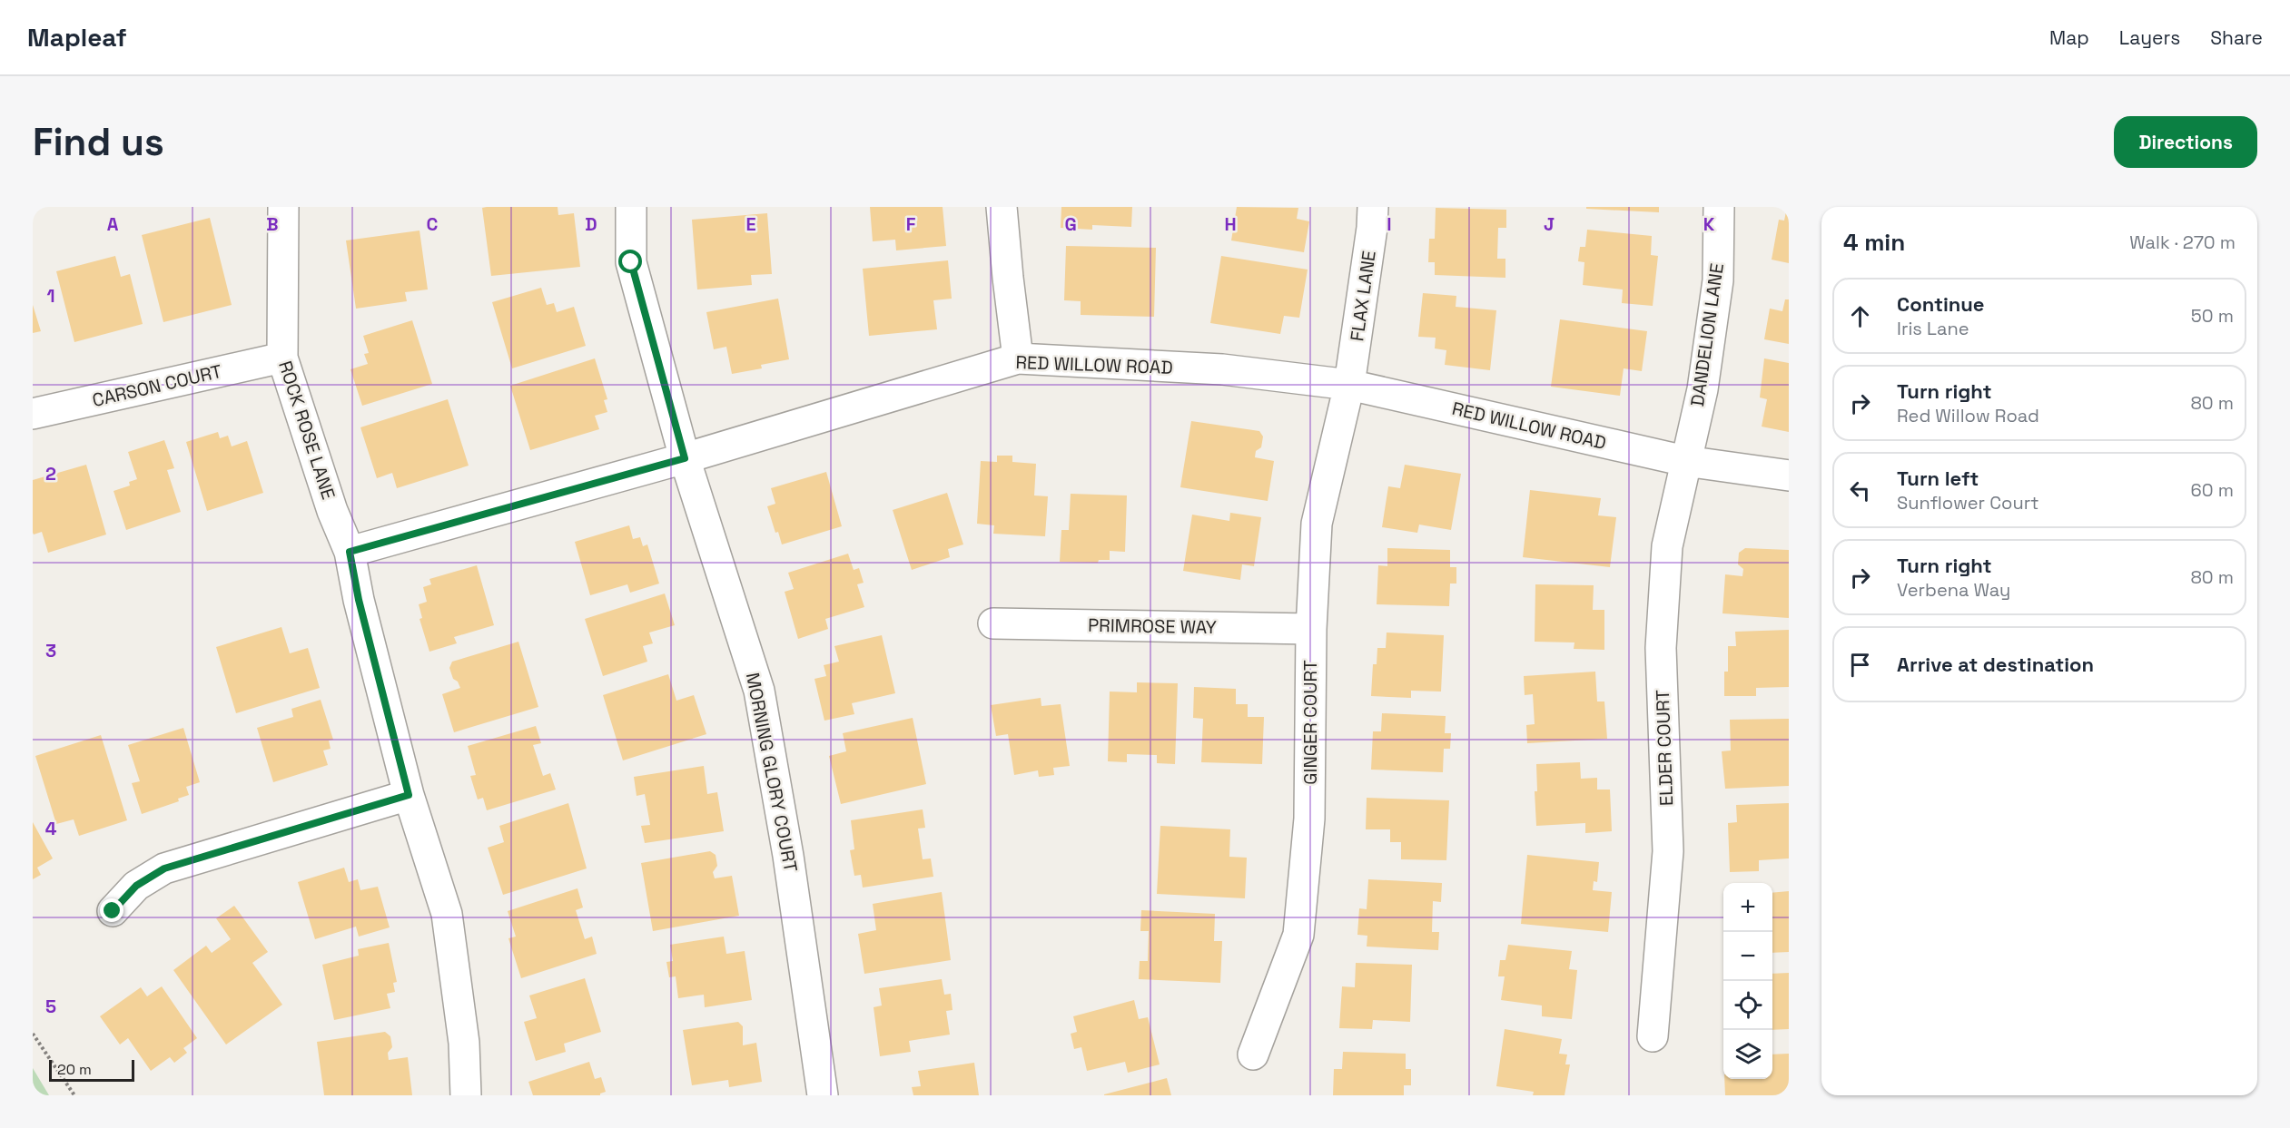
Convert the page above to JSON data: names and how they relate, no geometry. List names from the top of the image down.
{
  "streets": {
    "street": [
      "FLAX LANE",
      "DANDELION LANE",
      "RED WILLOW ROAD",
      "CARSON COURT",
      "ROCK ROSE LANE",
      "PRIMROSE WAY",
      "GINGER COURT",
      "ELDER COURT",
      "MORNING GLORY COURT"
    ]
  },
  "crossings": [
    ["FLAX LANE", "RED WILLOW ROAD"],
    ["FLAX LANE", "GINGER COURT"],
    ["DANDELION LANE", "RED WILLOW ROAD"],
    ["DANDELION LANE", "ELDER COURT"],
    ["RED WILLOW ROAD", "ROCK ROSE LANE"],
    ["RED WILLOW ROAD", "GINGER COURT"],
    ["RED WILLOW ROAD", "ELDER COURT"],
    ["RED WILLOW ROAD", "MORNING GLORY COURT"],
    ["CARSON COURT", "ROCK ROSE LANE"],
    ["PRIMROSE WAY", "GINGER COURT"]
  ],
  "scale_bar": "20 m",
  "page": {
    "header": "Mapleaf",
    "nav": ["Map", "Layers", "Share"],
    "buttons": "Directions",
    "title": "Find us",
    "heading": ["4 min", "Walk · 270 m"],
    "list": [
      ["Continue", "Iris Lane", "50 m"],
      ["Turn right", "Red Willow Road", "80 m"],
      ["Turn left", "Sunflower Court", "60 m"],
      ["Turn right", "Verbena Way", "80 m"],
      "Arrive at destination"
    ],
    "map_buttons": ["+", "−"],
    "scale": "20 m"
  },
  "grid": {
    "columns": [
      "A",
      "B",
      "C",
      "D",
      "E",
      "F",
      "G",
      "H",
      "I",
      "J",
      "K"
    ],
    "rows": [
      "1",
      "2",
      "3",
      "4",
      "5"
    ]
  }
}
